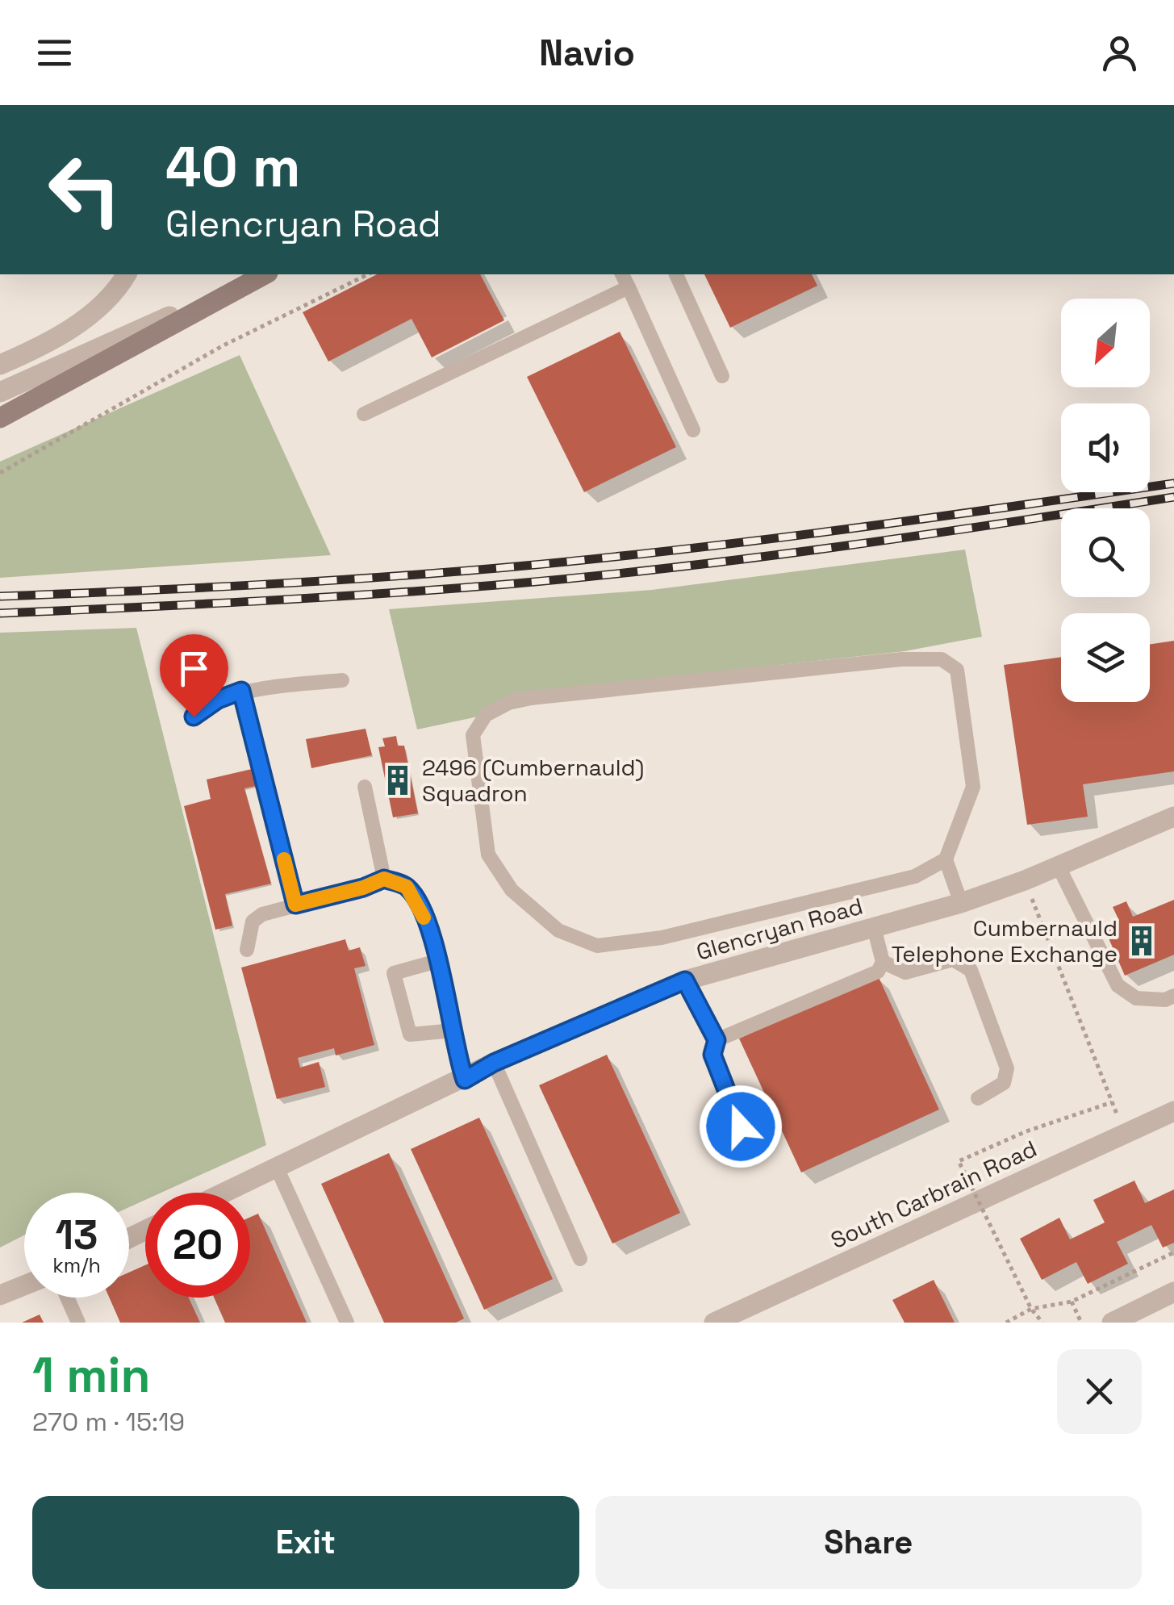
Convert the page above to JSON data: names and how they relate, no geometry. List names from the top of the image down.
{
  "streets": {
    "street": ["Glencryan Road", "South Carbrain Road"]
  },
  "places": {
    "building": ["2496 (Cumbernauld) Squadron", "Cumbernauld Telephone Exchange"]
  },
  "north": "bottom left",
  "page": {
    "header": "Navio",
    "turn": ["40 m", "Glencryan Road"],
    "speed": "13 km/h",
    "limit": "20",
    "heading": ["1 min", "270 m · 15:19"],
    "buttons": ["Exit", "Share"]
  }
}
